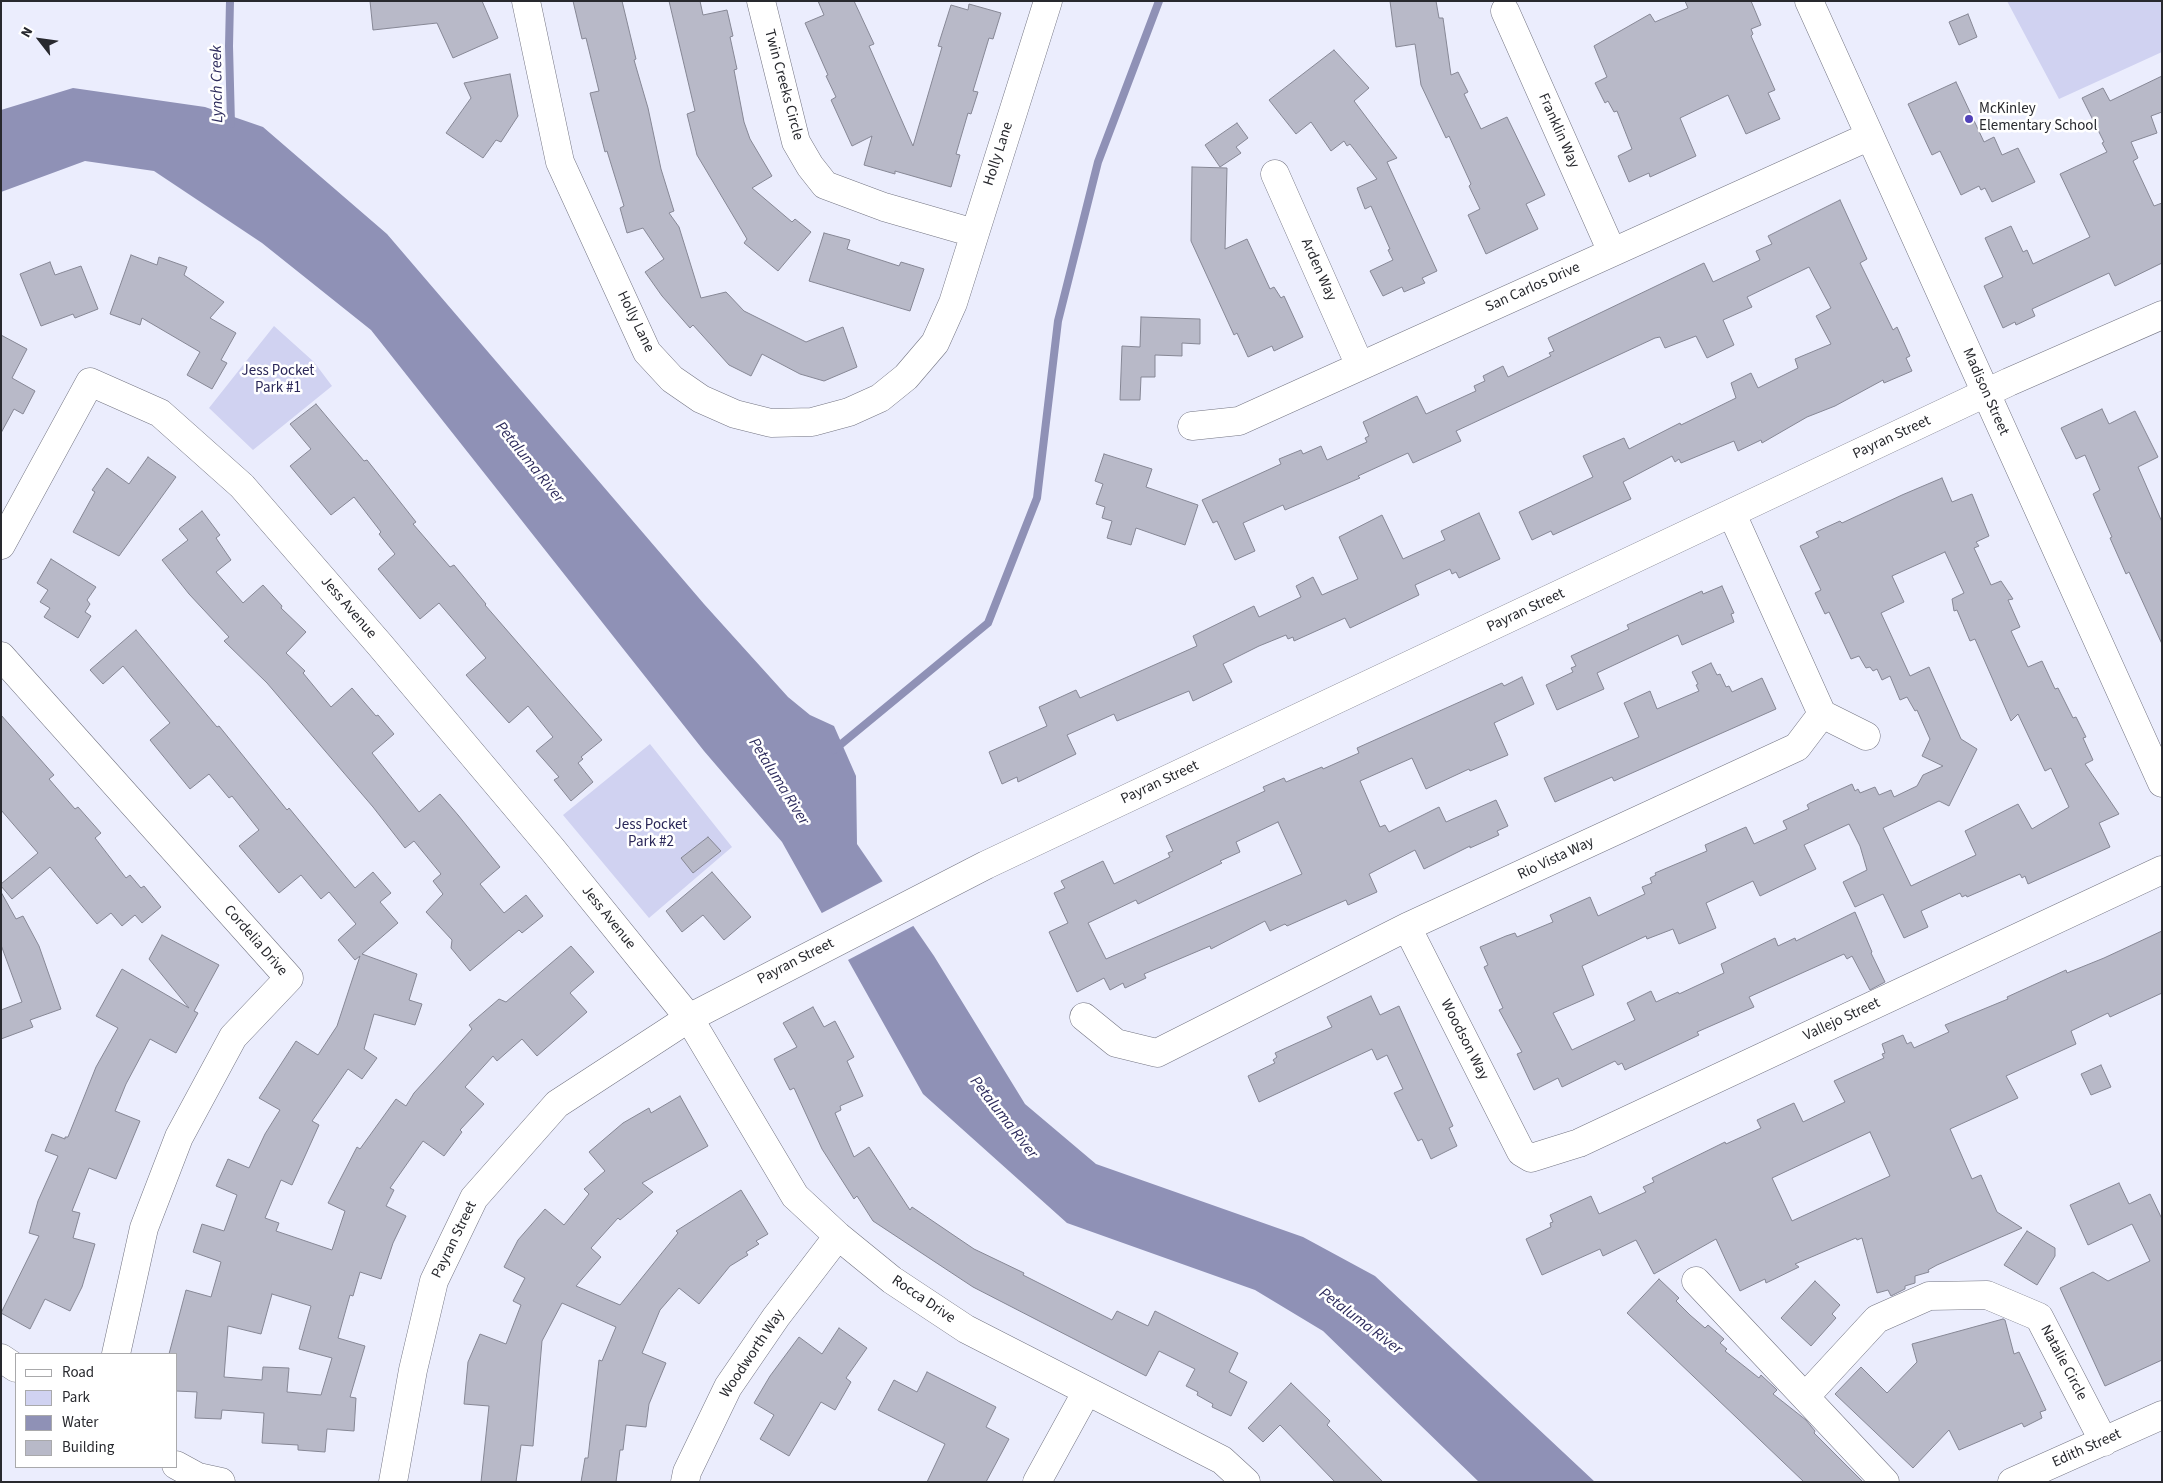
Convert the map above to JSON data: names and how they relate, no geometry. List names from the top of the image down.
{
  "streets": {
    "street": [
      "Twin Creeks Circle",
      "Franklin Way",
      "Holly Lane",
      "Arden Way",
      "San Carlos Drive",
      "Madison Street",
      "Payran Street",
      "Jess Avenue",
      "Rio Vista Way",
      "Cordelia Drive",
      "Vallejo Street",
      "Woodson Way",
      "Rocca Drive",
      "Woodworth Way",
      "Natalie Circle",
      "Edith Street"
    ]
  },
  "crossings": [
    ["Twin Creeks Circle", "Holly Lane"],
    ["Franklin Way", "San Carlos Drive"],
    ["Arden Way", "San Carlos Drive"],
    ["San Carlos Drive", "Madison Street"],
    ["Madison Street", "Payran Street"],
    ["Payran Street", "Jess Avenue"],
    ["Payran Street", "Rocca Drive"],
    ["Jess Avenue", "Rocca Drive"],
    ["Rio Vista Way", "Woodson Way"],
    ["Vallejo Street", "Woodson Way"],
    ["Rocca Drive", "Woodworth Way"],
    ["Natalie Circle", "Edith Street"]
  ],
  "water": ["Lynch Creek", "Petaluma River"],
  "parks": ["Jess Pocket Park #1", "Jess Pocket Park #2"],
  "places": ["McKinley Elementary School"],
  "legend": [
    "Road",
    "Park",
    "Water",
    "Building"
  ],
  "north": "top left"
}
